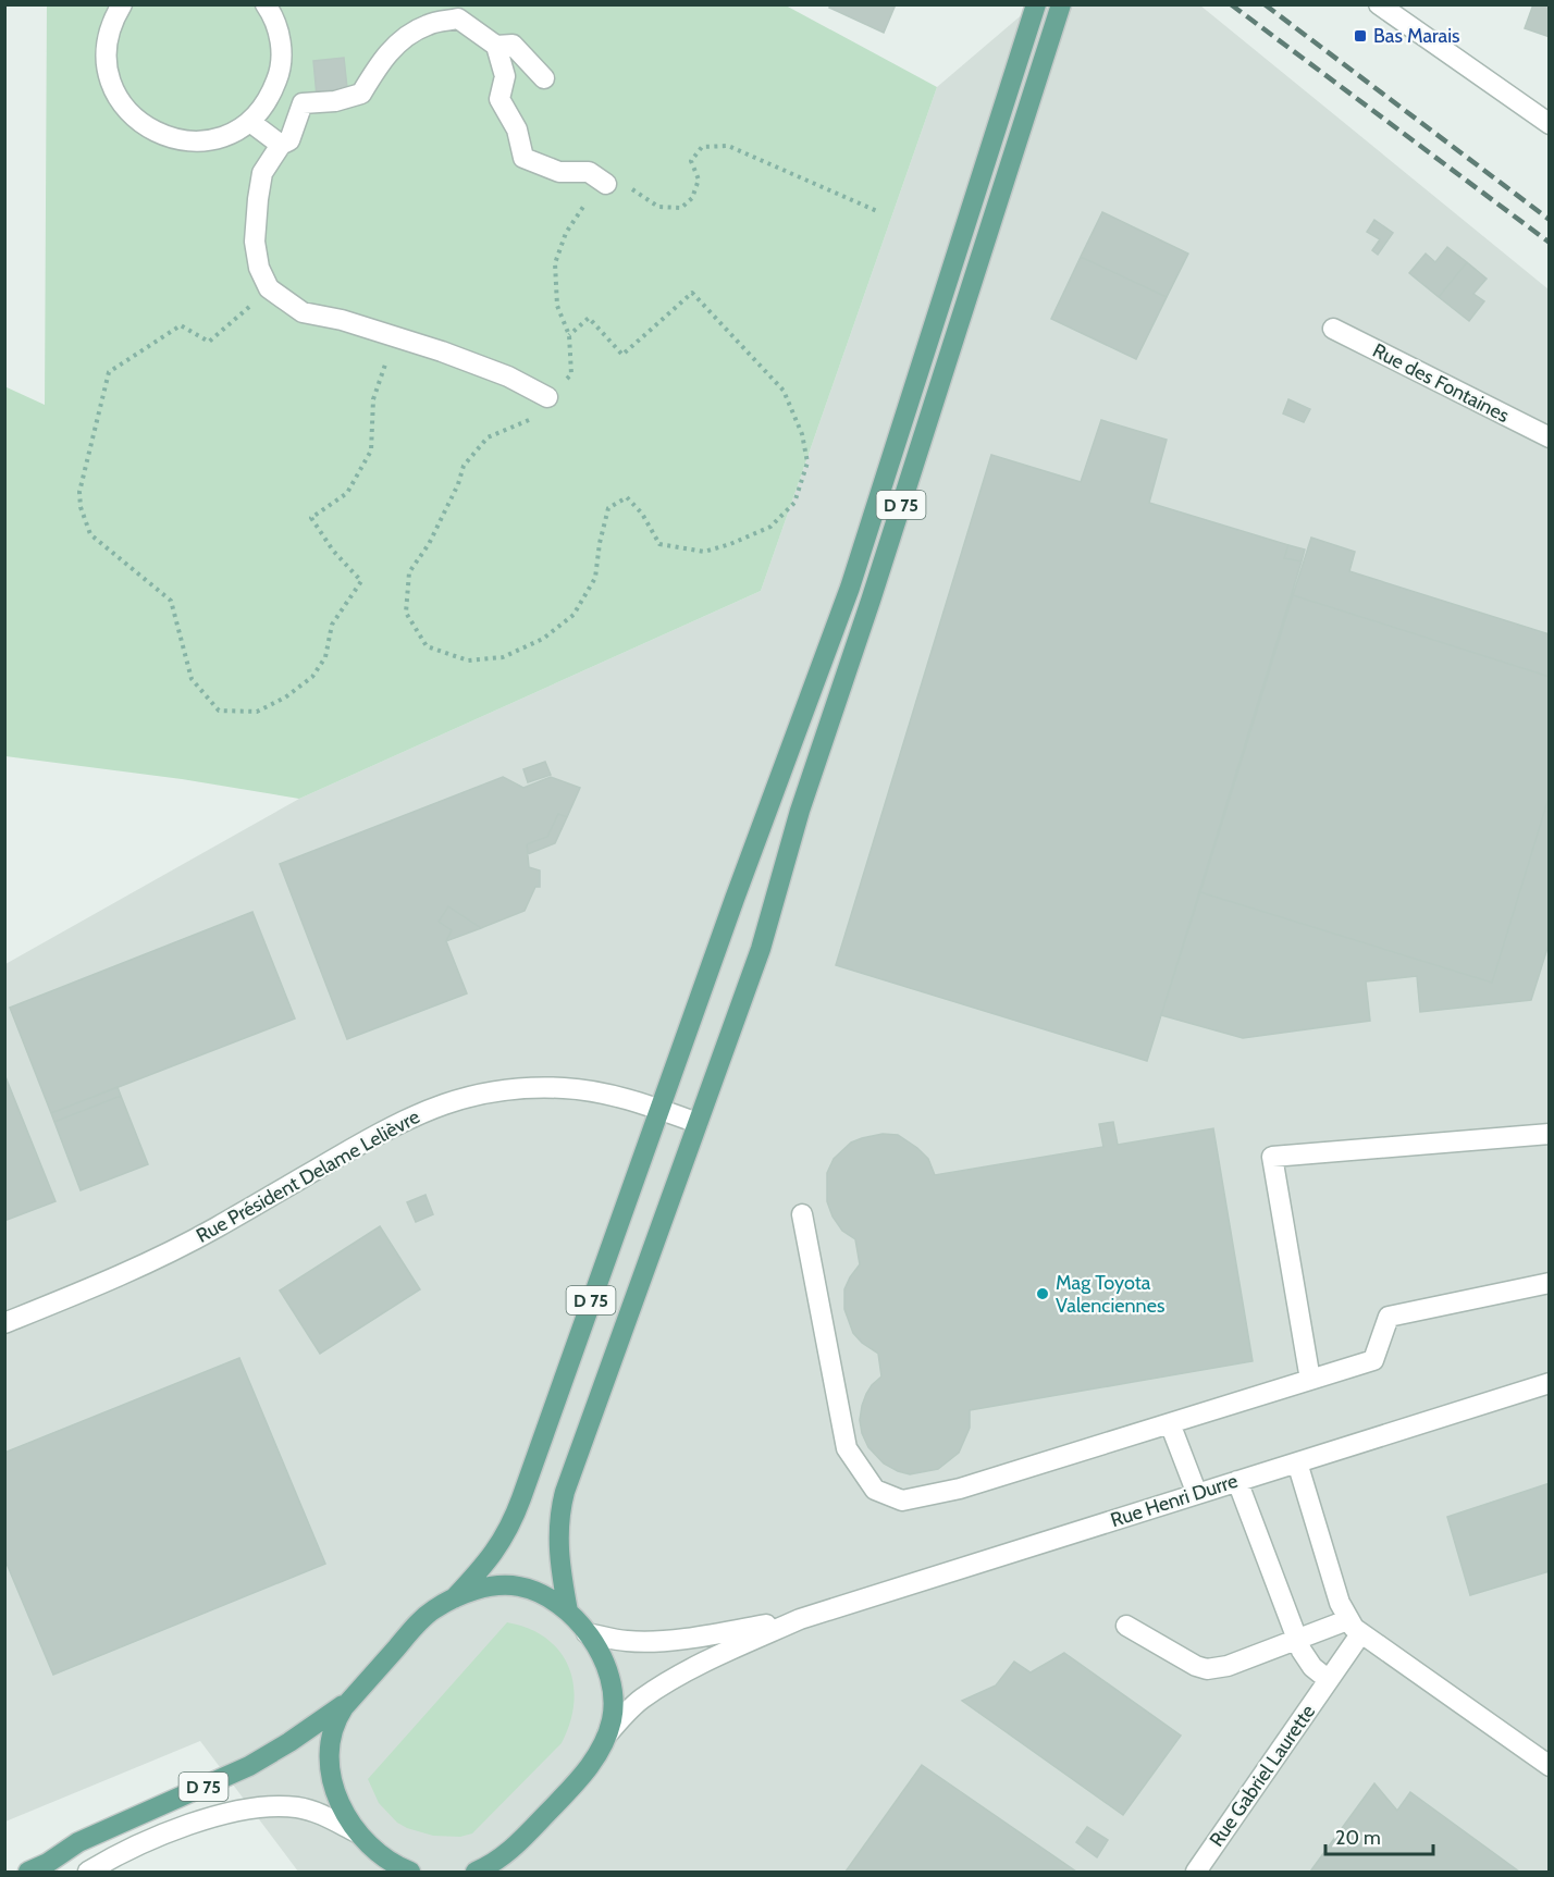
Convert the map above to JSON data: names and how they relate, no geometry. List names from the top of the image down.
{
  "streets": {
    "main road": ["D 75"],
    "street": [
      "Rue des Fontaines",
      "Rue Président Delame Lelièvre",
      "Rue Henri Durre",
      "Rue Gabriel Laurette"
    ]
  },
  "crossings": [
    ["D 75", "Rue Président Delame Lelièvre"]
  ],
  "places": {
    "transit": ["Bas Marais"],
    "other": ["Mag Toyota Valenciennes"]
  },
  "scale_bar": "20 m"
}
